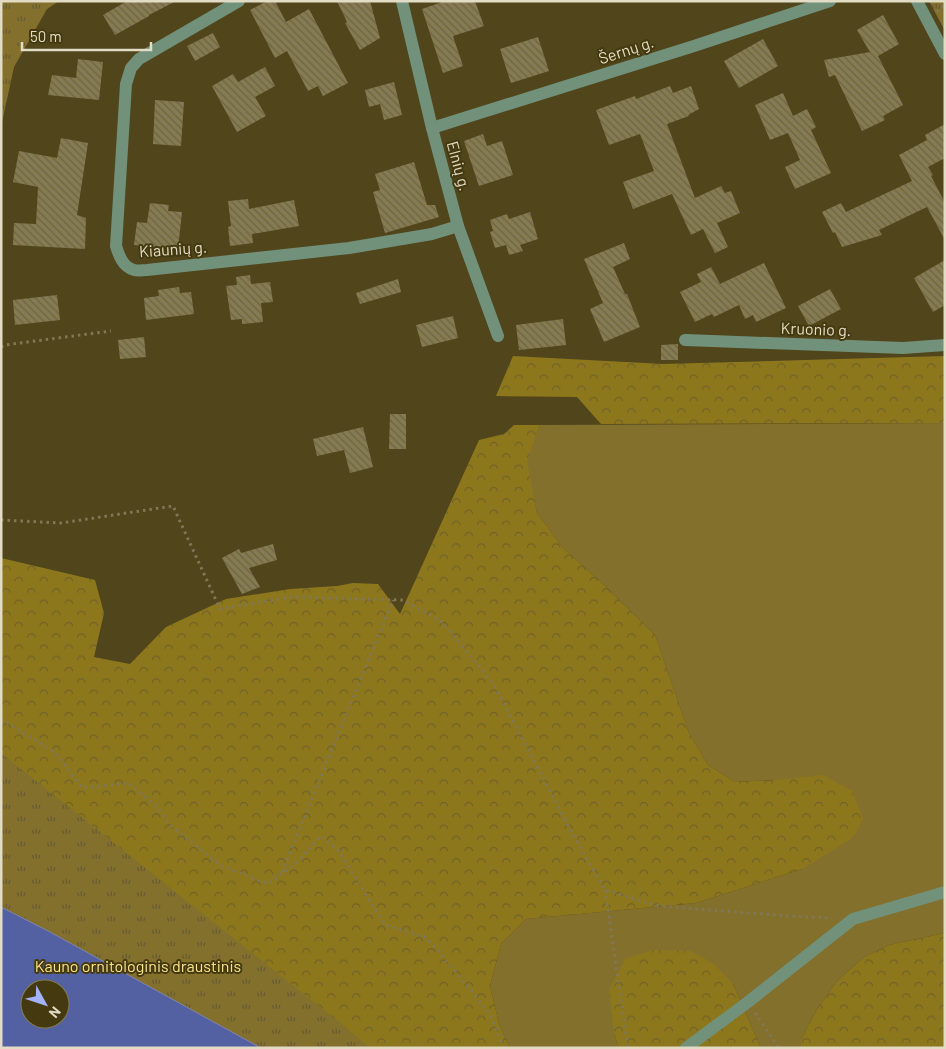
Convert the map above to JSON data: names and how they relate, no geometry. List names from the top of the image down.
{
  "streets": {
    "street": [
      "Šernų g.",
      "Elnių g.",
      "Kiaunių g.",
      "Kruonio g."
    ]
  },
  "crossings": [
    ["Šernų g.", "Elnių g."],
    ["Elnių g.", "Kiaunių g."]
  ],
  "parks": ["Kauno ornitologinis draustinis"],
  "scale_bar": "50 m",
  "north": "bottom right"
}
